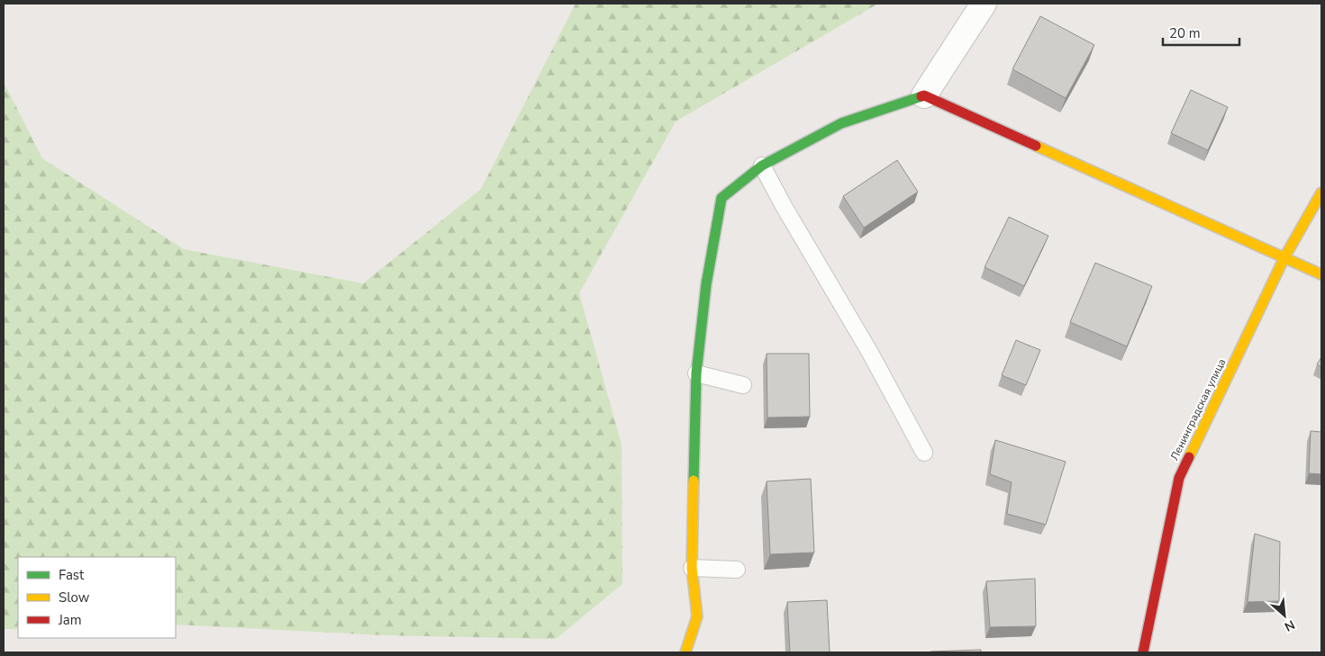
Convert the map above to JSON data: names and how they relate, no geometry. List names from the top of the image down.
{
  "streets": {
    "street": ["Ленинградская улица"]
  },
  "legend": ["Fast", "Slow", "Jam"],
  "scale_bar": "20 m",
  "north": "bottom right"
}
